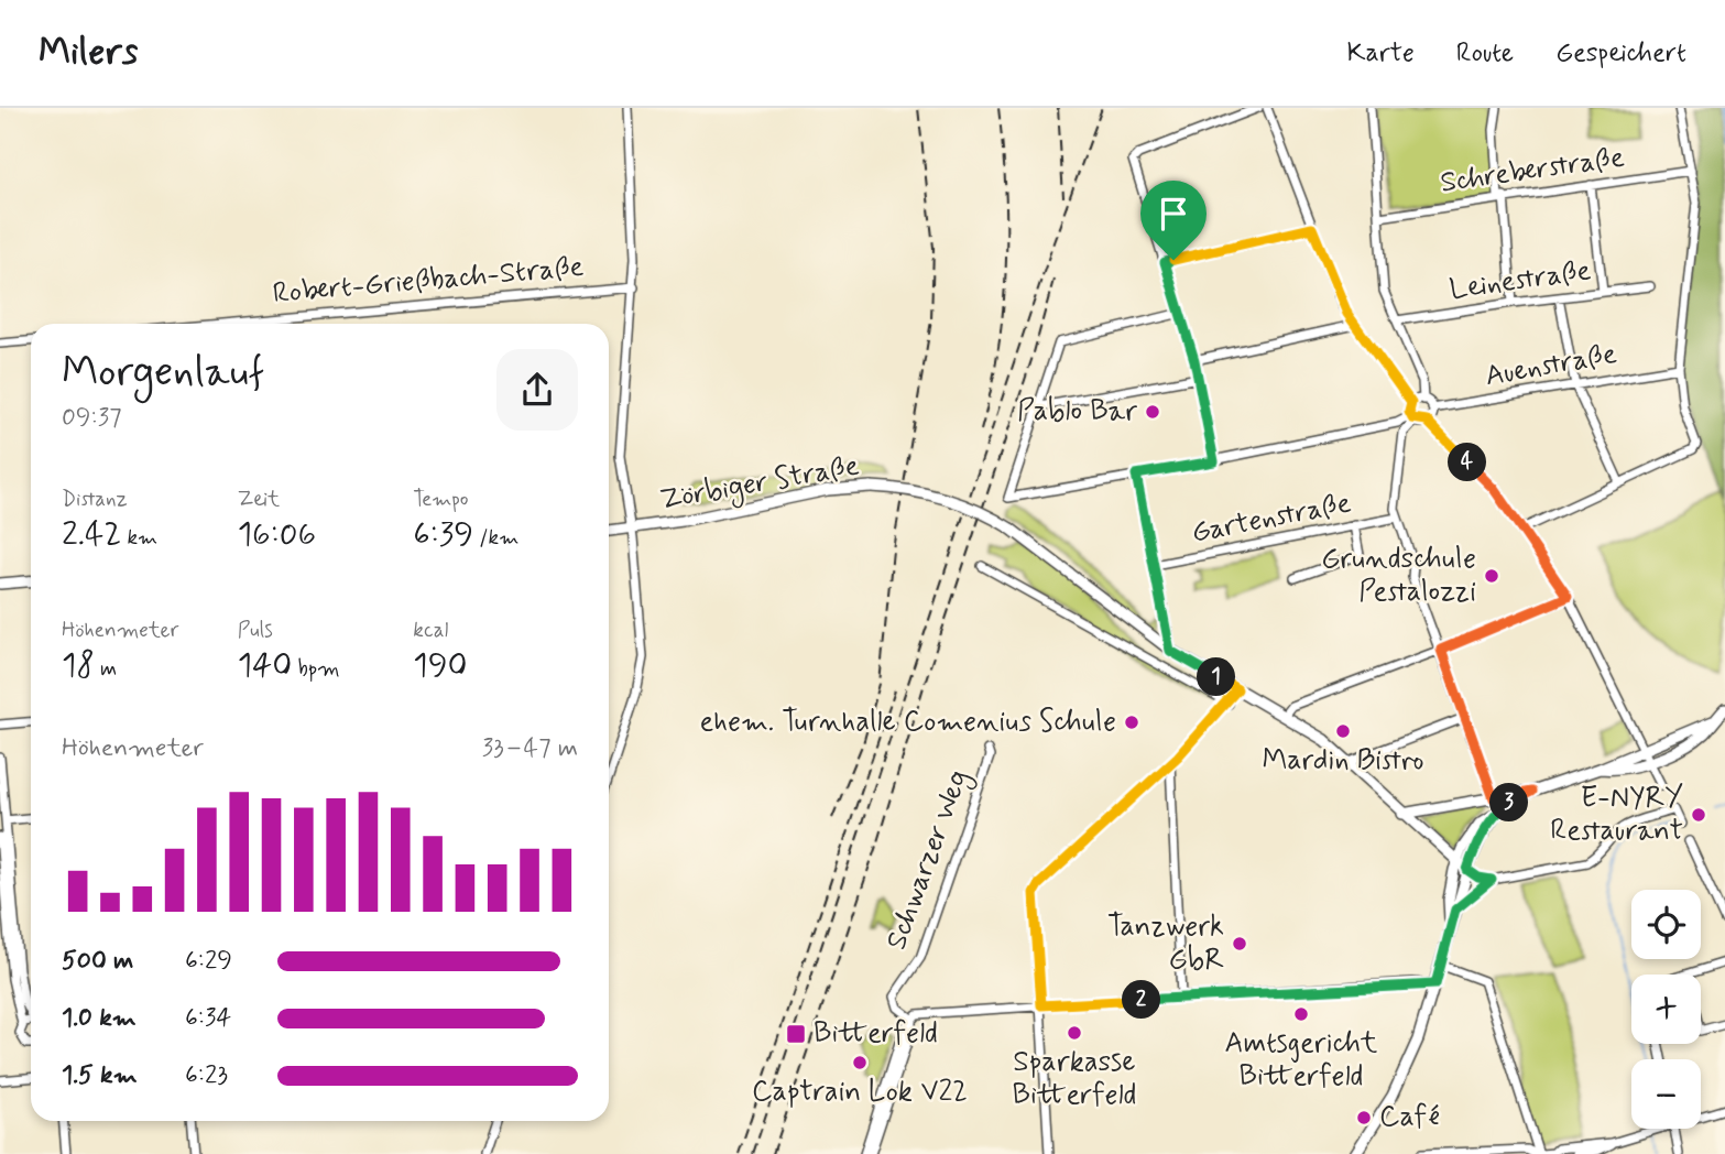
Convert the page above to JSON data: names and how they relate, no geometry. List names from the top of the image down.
{
  "streets": {
    "main road": ["Zörbiger Straße"],
    "street": [
      "Schreberstraße",
      "Robert-Grießbach-Straße",
      "Leinestraße",
      "Auenstraße",
      "Gartenstraße",
      "Schwarzer Weg"
    ]
  },
  "places": {
    "other": [
      "Pablo Bar",
      "Grundschule Pestalozzi",
      "ehem. Turnhalle Comenius Schule",
      "Mardin Bistro",
      "E-NYRY Restaurant",
      "Tanzwerk GbR",
      "Amtsgericht Bitterfeld",
      "Sparkasse Bitterfeld",
      "Captrain Lok V22",
      "Café"
    ],
    "transit": ["Bitterfeld"]
  },
  "page": {
    "header": "Milers",
    "nav": ["Karte", "Route", "Gespeichert"],
    "heading": ["Morgenlauf", "09:37"],
    "pins": [
      "4",
      "1",
      "3",
      "2"
    ],
    "stats": [
      ["Distanz", "2.42 km"],
      ["Zeit", "16:06"],
      ["Tempo", "6:39 /km"],
      ["Höhenmeter", "18 m"],
      ["Puls", "140 bpm"],
      ["kcal", "190"]
    ],
    "chart": ["Höhenmeter", "33–47 m"],
    "map_buttons": ["+", "−"],
    "list": [
      {
        "name": "500 m",
        "note": "6:29"
      },
      {
        "name": "1.0 km",
        "note": "6:34"
      },
      {
        "name": "1.5 km",
        "note": "6:23"
      }
    ]
  }
}
